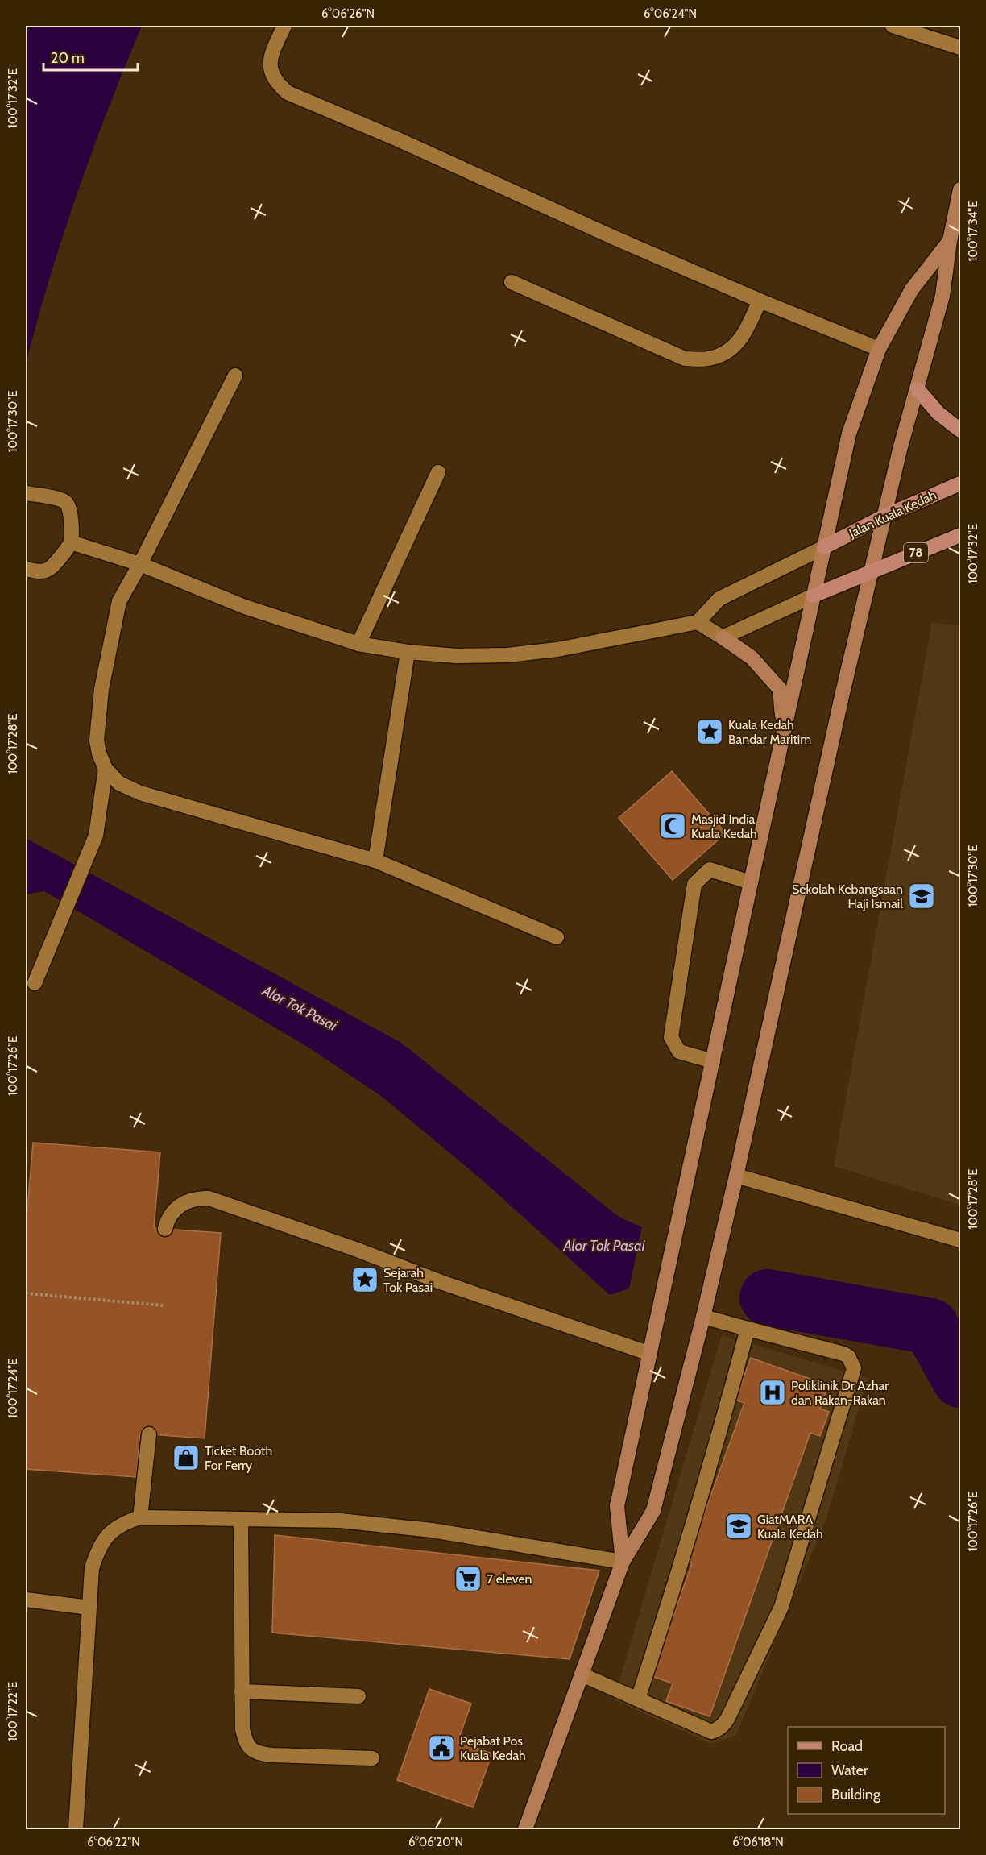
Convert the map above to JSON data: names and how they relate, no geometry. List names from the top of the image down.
{
  "streets": {
    "main road": ["Jalan Kuala Kedah", "78"]
  },
  "water": ["Alor Tok Pasai"],
  "places": {
    "place": ["Kuala Kedah Bandar Maritim", "Sejarah Tok Pasai"],
    "mosque": ["Masjid India Kuala Kedah"],
    "school or university": ["Sekolah Kebangsaan Haji Ismail", "GiatMARA Kuala Kedah"],
    "hospital": ["Poliklinik Dr Azhar dan Rakan-Rakan"],
    "shop": ["Ticket Booth For Ferry"],
    "supermarket": ["7 eleven"],
    "public building": ["Pejabat Pos Kuala Kedah"]
  },
  "legend": ["Road", "Water", "Building"],
  "scale_bar": "20 m",
  "coordinates": [
    "6°06'26\"N",
    "6°06'24\"N",
    "100°17'32\"E",
    "100°17'34\"E",
    "100°17'30\"E",
    "100°17'28\"E",
    "100°17'26\"E",
    "100°17'24\"E",
    "100°17'22\"E",
    "6°06'22\"N",
    "6°06'20\"N",
    "6°06'18\"N"
  ]
}
